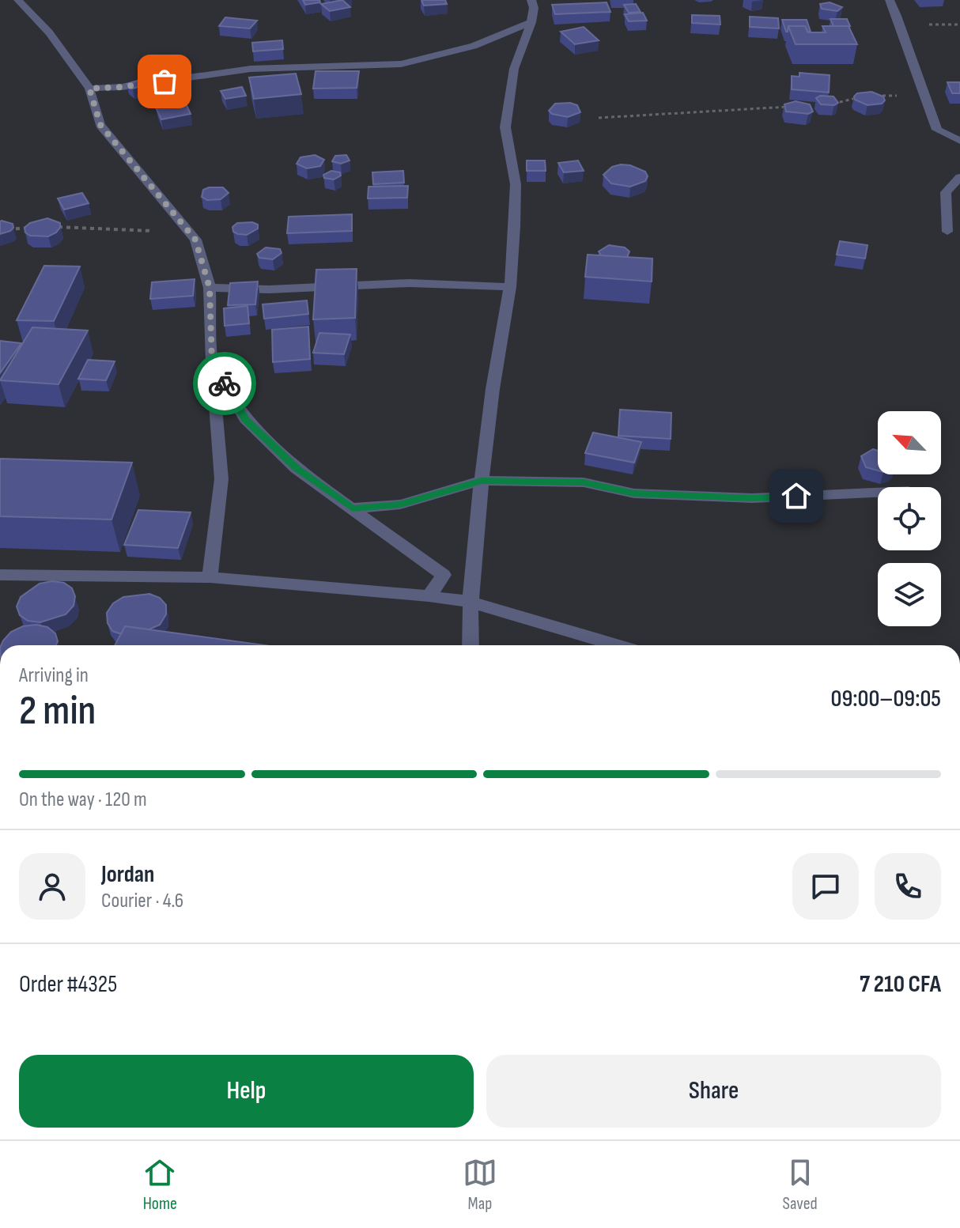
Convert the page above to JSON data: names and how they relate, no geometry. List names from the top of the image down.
{
  "north": "top left",
  "page": {
    "heading": ["2 min", "Arriving in", "09:00–09:05"],
    "panel": [
      "Jordan",
      "Courier · 4.6",
      "Order #4325",
      "7 210 CFA"
    ],
    "bar": "On the way · 120 m",
    "buttons": ["Help", "Share"],
    "tabs": ["Home", "Map", "Saved"]
  }
}
